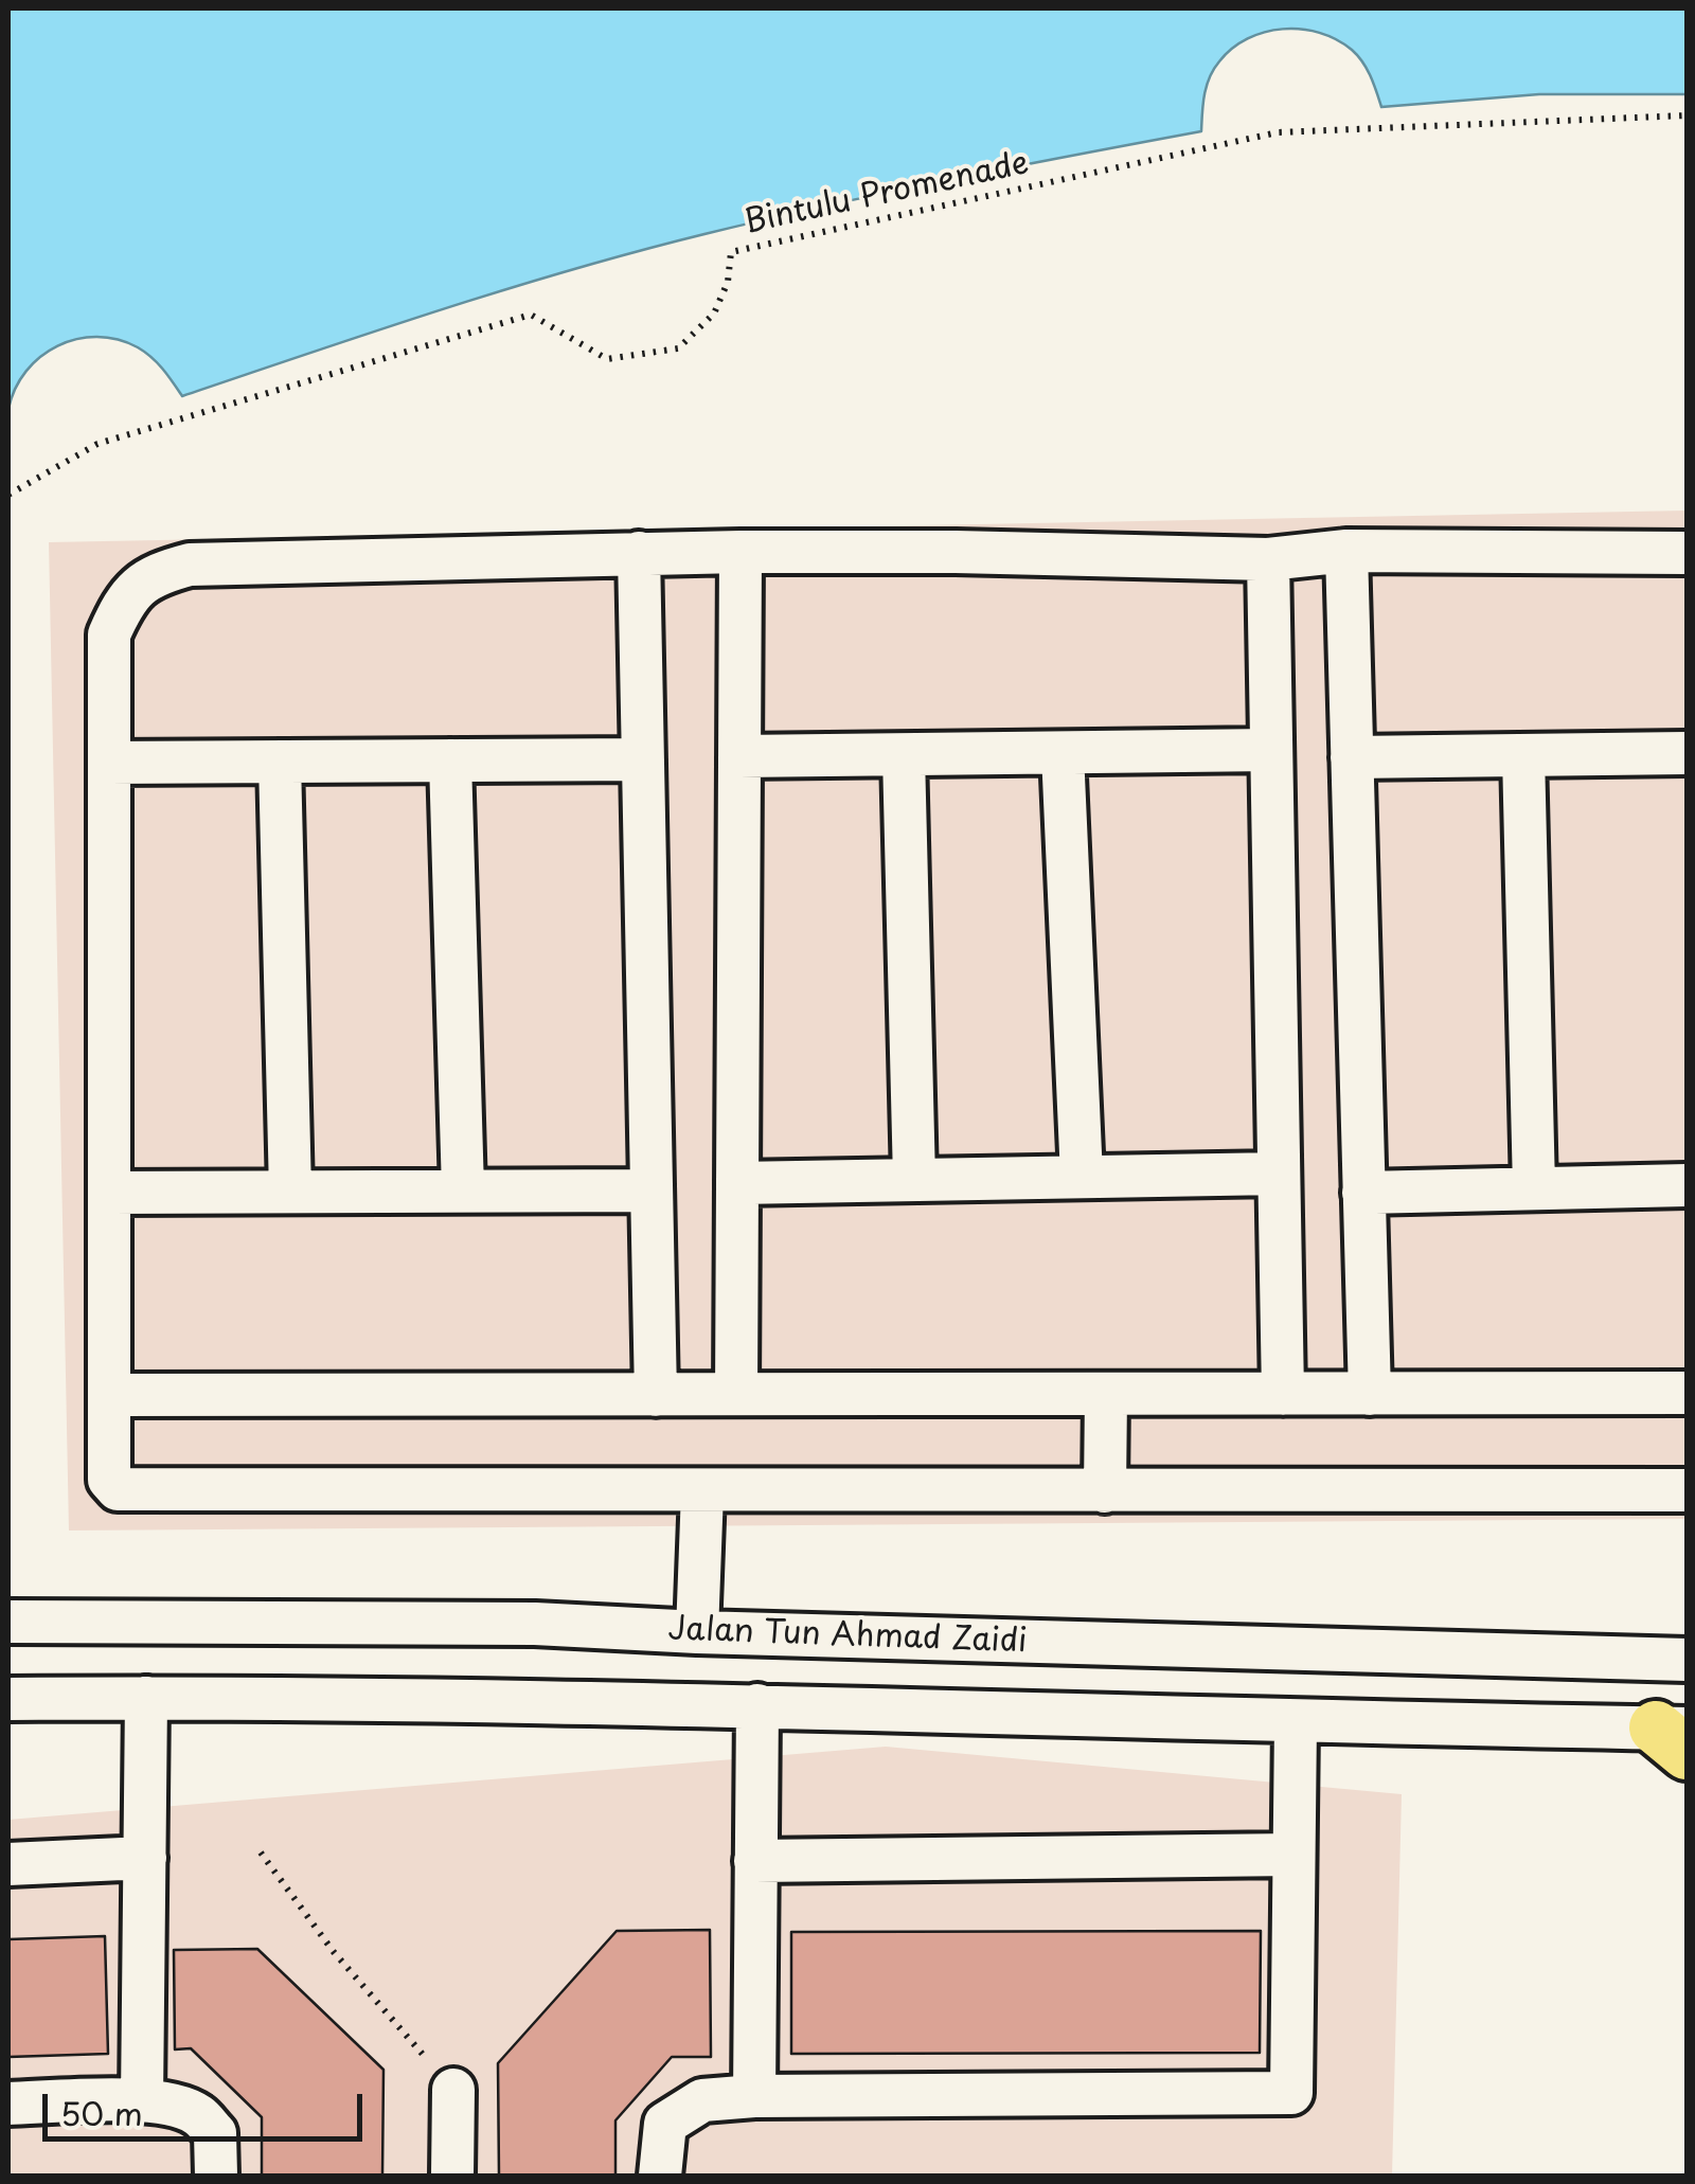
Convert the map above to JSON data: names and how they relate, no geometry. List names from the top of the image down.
{
  "streets": {
    "street": ["Jalan Tun Ahmad Zaidi"],
    "path": ["Bintulu Promenade"]
  },
  "scale_bar": "50 m"
}
